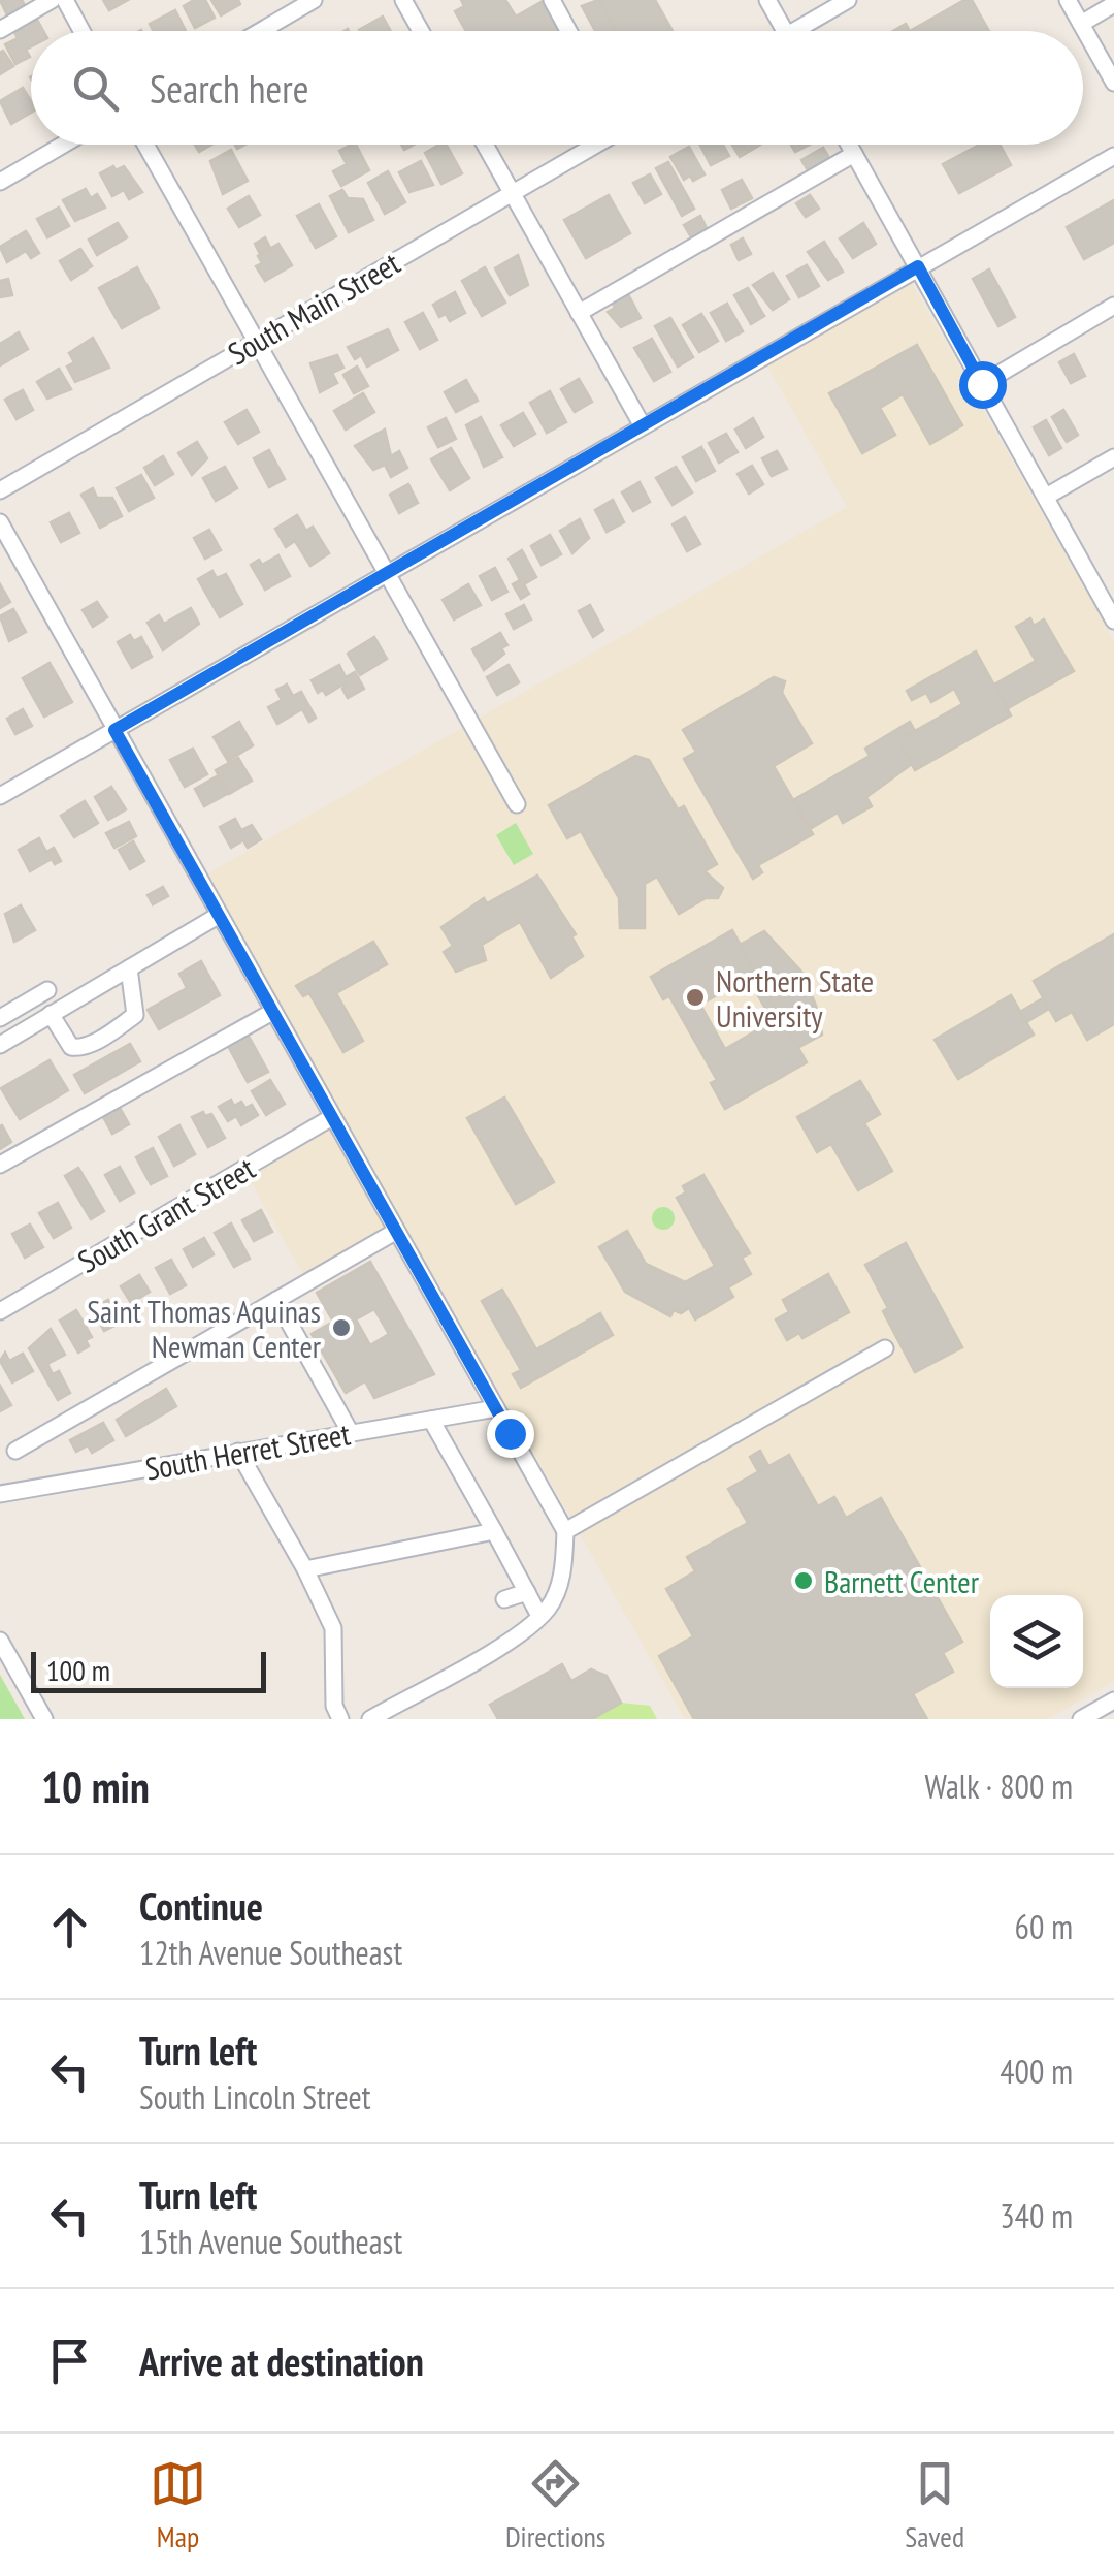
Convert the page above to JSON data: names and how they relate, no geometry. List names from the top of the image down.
{
  "streets": {
    "street": ["South Main Street", "South Grant Street", "South Herret Street"]
  },
  "places": ["Northern State University", "Saint Thomas Aquinas Newman Center", "Barnett Center"],
  "scale_bar": "100 m",
  "page": {
    "search": "Search here",
    "scale": "100 m",
    "heading": ["10 min", "Walk · 800 m"],
    "list": [
      ["Continue", "12th Avenue Southeast", "60 m"],
      ["Turn left", "South Lincoln Street", "400 m"],
      ["Turn left", "15th Avenue Southeast", "340 m"],
      "Arrive at destination"
    ],
    "nav": ["Map", "Directions", "Saved"]
  }
}
